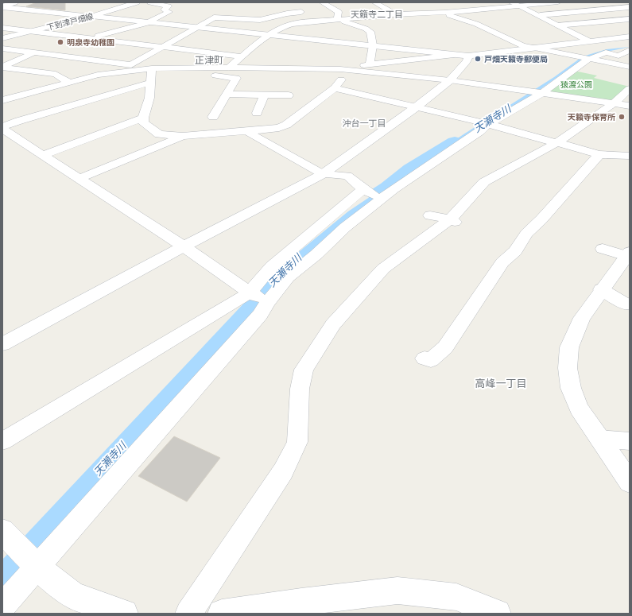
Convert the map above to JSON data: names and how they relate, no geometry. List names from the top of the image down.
{
  "streets": {
    "street": ["下到津戸畑線"]
  },
  "districts": [
    "天籟寺二丁目",
    "正津町",
    "沖台一丁目",
    "高峰一丁目"
  ],
  "water": ["天瀬寺川"],
  "parks": ["猿渡公園"],
  "places": ["明泉寺幼稚園", "戸畑天籟寺郵便局", "天籟寺保育所"]
}
